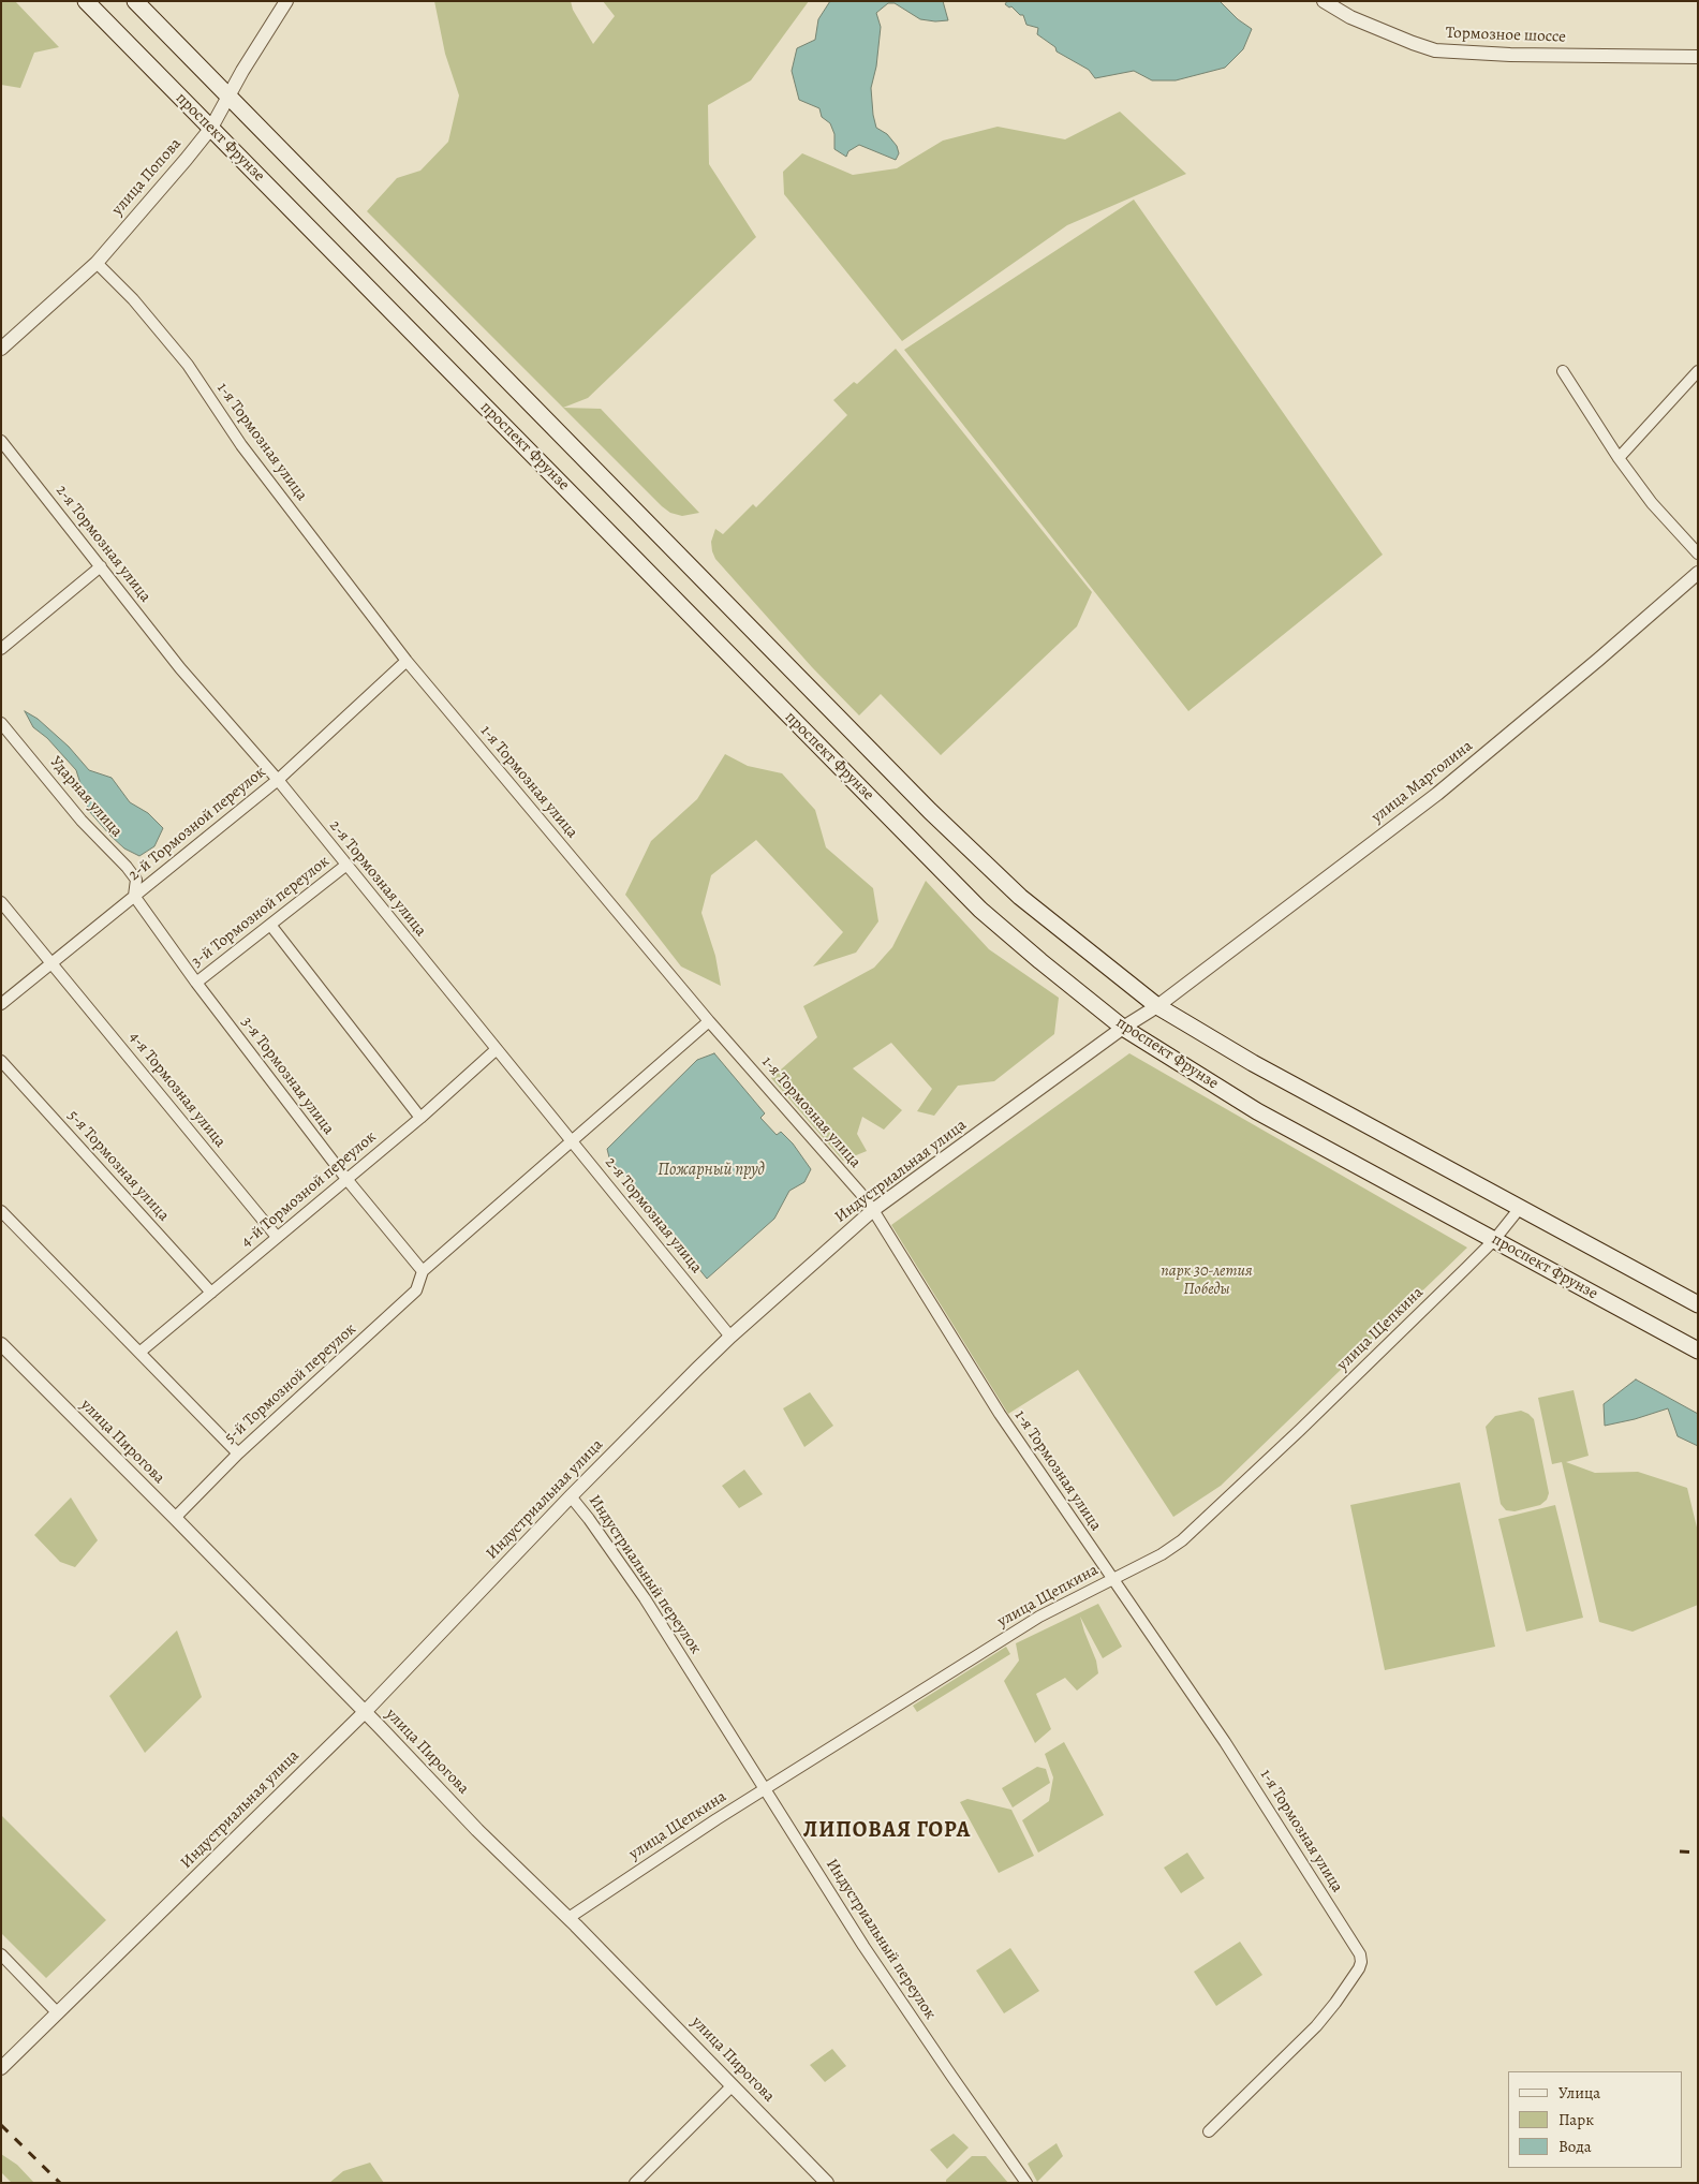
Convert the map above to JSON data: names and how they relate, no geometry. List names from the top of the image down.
{
  "streets": {
    "main road": ["проспект Фрунзе"],
    "street": [
      "Тормозное шоссе",
      "улица Попова",
      "1-я Тормозная улица",
      "2-я Тормозная улица",
      "улица Марголина",
      "Ударная улица",
      "2-й Тормозной переулок",
      "3-й Тормозной переулок",
      "3-я Тормозная улица",
      "4-я Тормозная улица",
      "5-я Тормозная улица",
      "Индустриальная улица",
      "4-й Тормозной переулок",
      "улица Щепкина",
      "5-й Тормозной переулок",
      "улица Пирогова",
      "Индустриальный переулок"
    ]
  },
  "crossings": [
    ["проспект Фрунзе", "улица Попова"],
    ["проспект Фрунзе", "улица Марголина"],
    ["проспект Фрунзе", "Индустриальная улица"],
    ["проспект Фрунзе", "улица Щепкина"],
    ["улица Попова", "1-я Тормозная улица"],
    ["1-я Тормозная улица", "2-й Тормозной переулок"],
    ["1-я Тормозная улица", "Индустриальная улица"],
    ["1-я Тормозная улица", "улица Щепкина"],
    ["2-я Тормозная улица", "2-й Тормозной переулок"],
    ["2-я Тормозная улица", "3-й Тормозной переулок"],
    ["2-я Тормозная улица", "Индустриальная улица"],
    ["2-я Тормозная улица", "4-й Тормозной переулок"],
    ["улица Марголина", "Индустриальная улица"],
    ["Ударная улица", "2-й Тормозной переулок"],
    ["Ударная улица", "3-я Тормозная улица"],
    ["2-й Тормозной переулок", "3-я Тормозная улица"],
    ["2-й Тормозной переулок", "4-я Тормозная улица"],
    ["3-й Тормозной переулок", "3-я Тормозная улица"],
    ["3-я Тормозная улица", "4-й Тормозной переулок"],
    ["3-я Тормозная улица", "5-й Тормозной переулок"],
    ["4-я Тормозная улица", "4-й Тормозной переулок"],
    ["5-я Тормозная улица", "4-й Тормозной переулок"],
    ["Индустриальная улица", "улица Пирогова"],
    ["Индустриальная улица", "Индустриальный переулок"],
    ["улица Щепкина", "улица Пирогова"],
    ["улица Щепкина", "Индустриальный переулок"],
    ["5-й Тормозной переулок", "улица Пирогова"]
  ],
  "districts": ["ЛИПОВАЯ ГОРА"],
  "water": ["Пожарный пруд"],
  "parks": ["парк 30-летия Победы"],
  "legend": ["Улица", "Парк", "Вода"]
}
